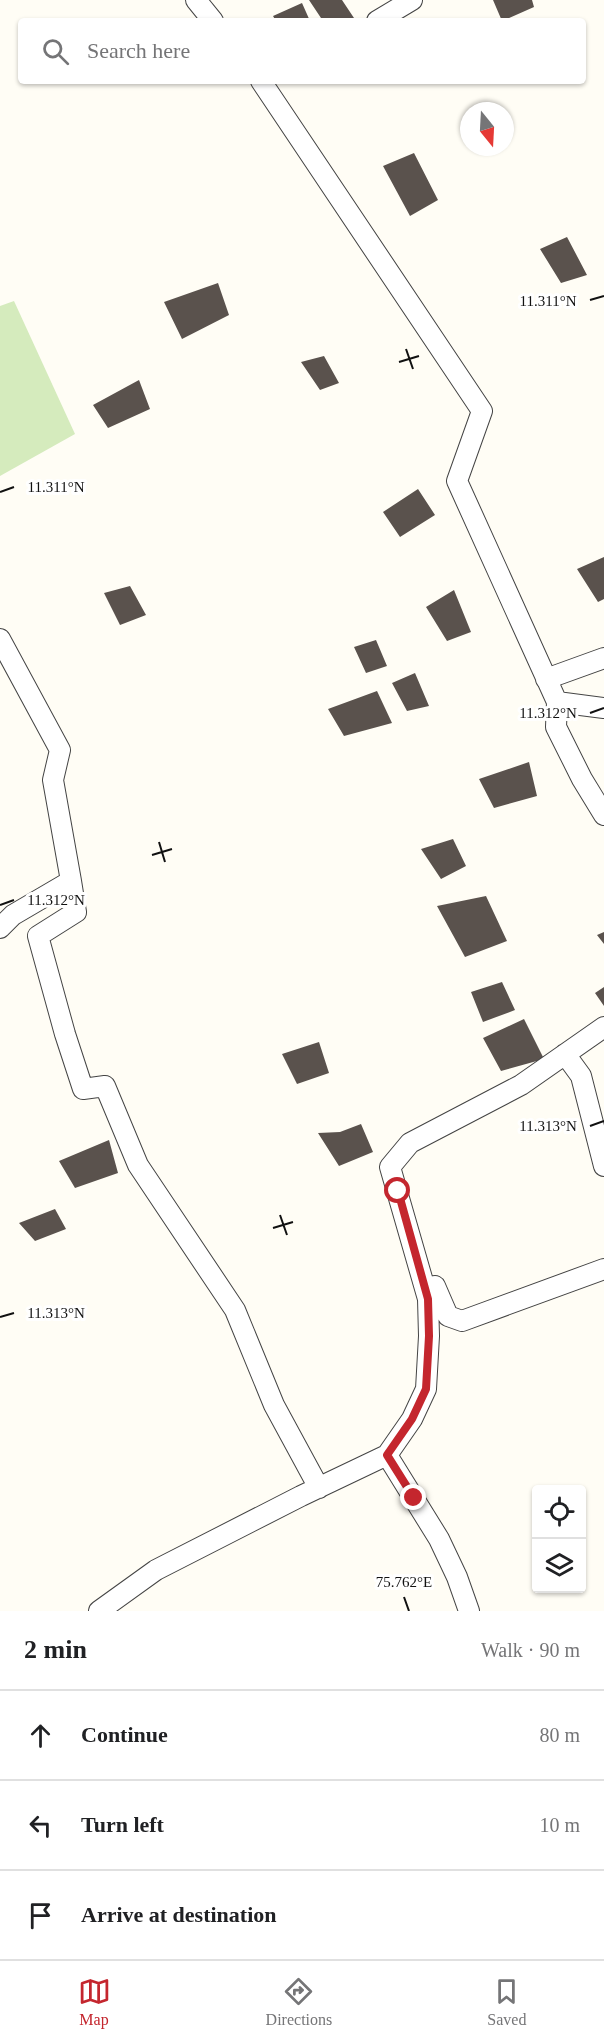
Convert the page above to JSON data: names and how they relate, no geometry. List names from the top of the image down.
{
  "north": "bottom",
  "page": {
    "search": "Search here",
    "heading": ["2 min", "Walk · 90 m"],
    "list": [
      ["Continue", "80 m"],
      ["Turn left", "10 m"],
      "Arrive at destination"
    ],
    "nav": ["Map", "Directions", "Saved"]
  },
  "coordinates": [
    "11.311°N",
    "11.312°N",
    "11.313°N",
    "75.762°E"
  ]
}
